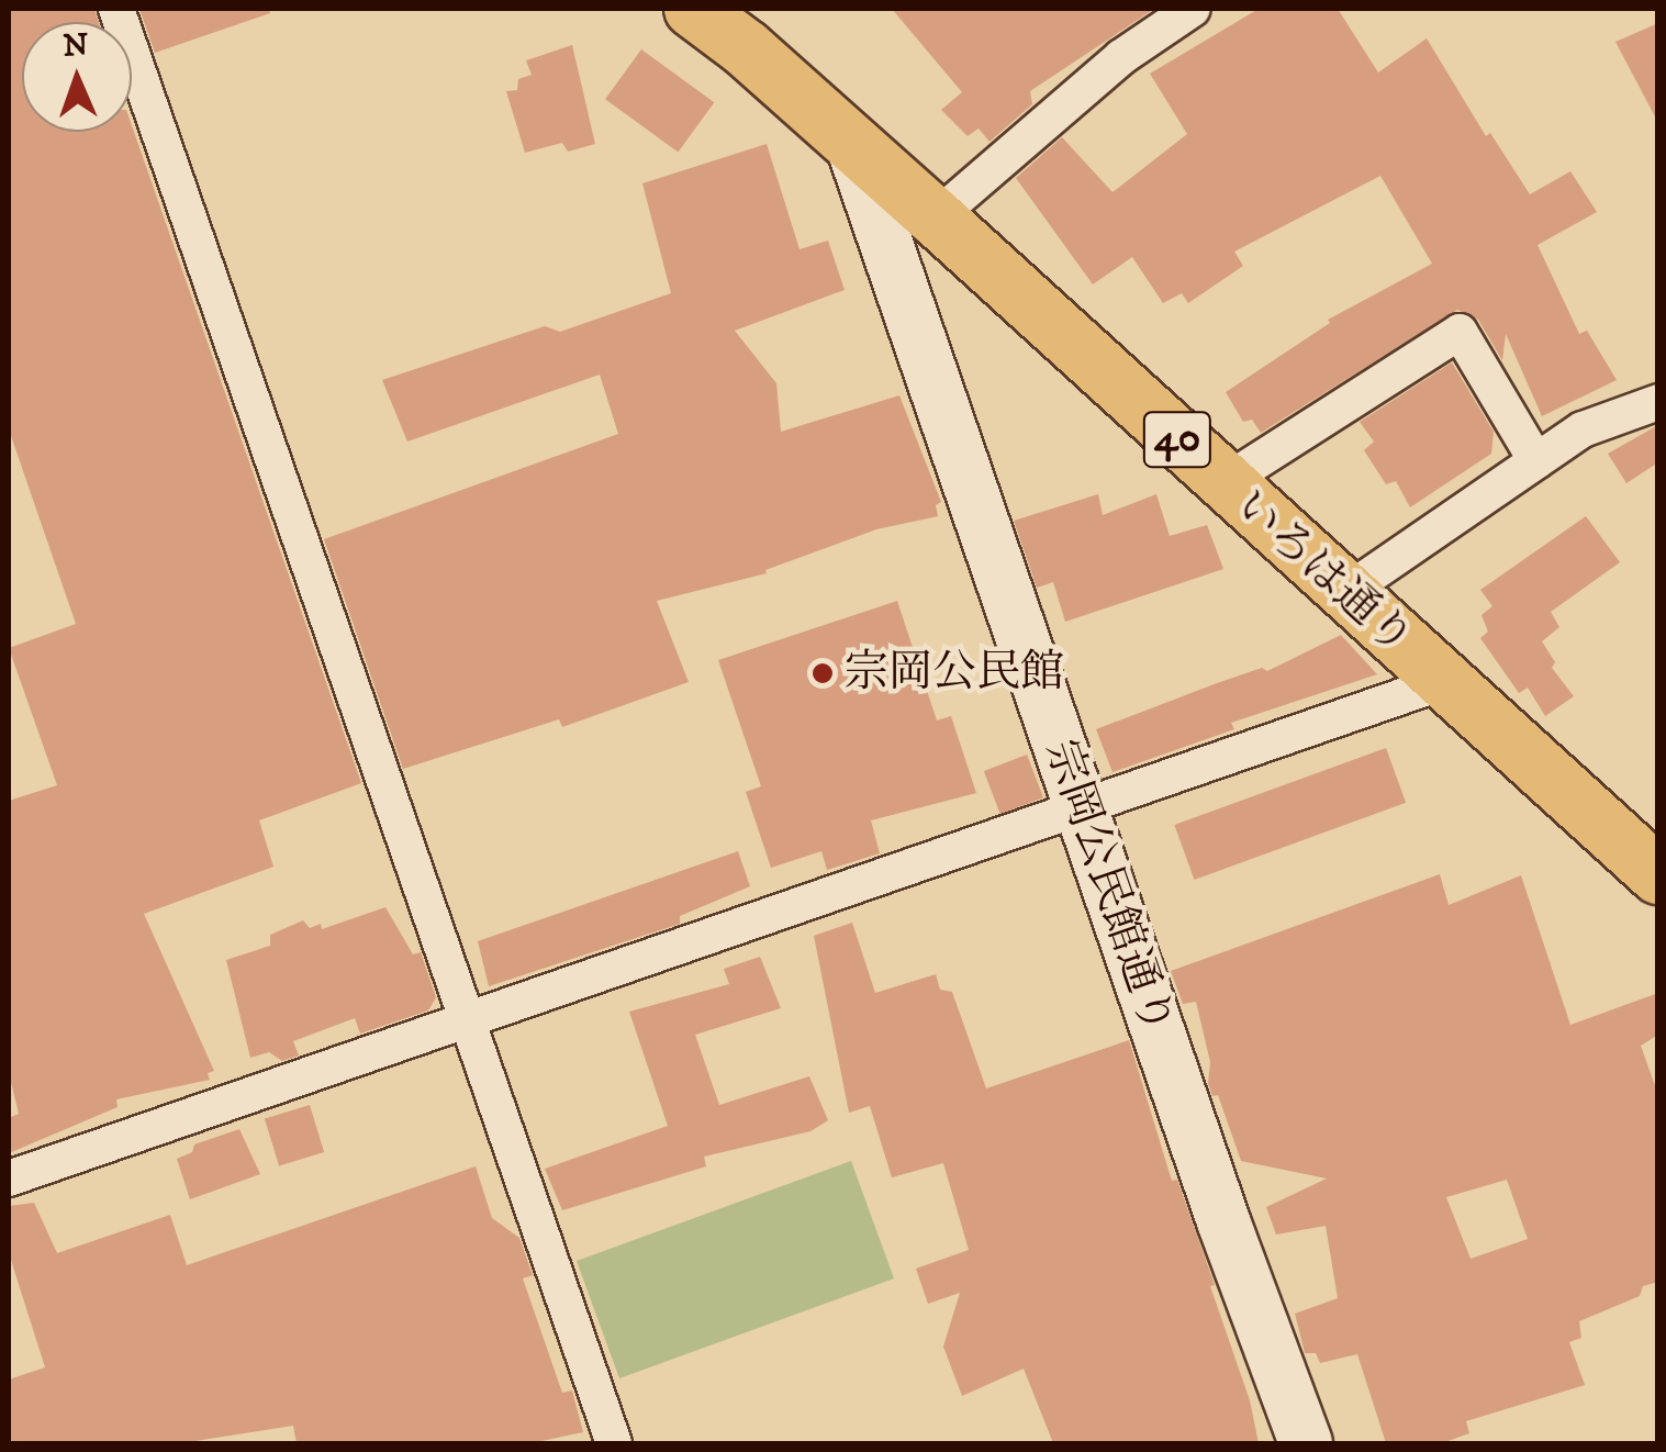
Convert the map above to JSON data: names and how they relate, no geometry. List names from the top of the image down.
{
  "streets": {
    "main road": ["40", "いろは通り"],
    "street": ["宗岡公民館通り"]
  },
  "crossings": [
    ["いろは通り", "宗岡公民館通り"]
  ],
  "places": ["宗岡公民館"],
  "north": "top"
}
